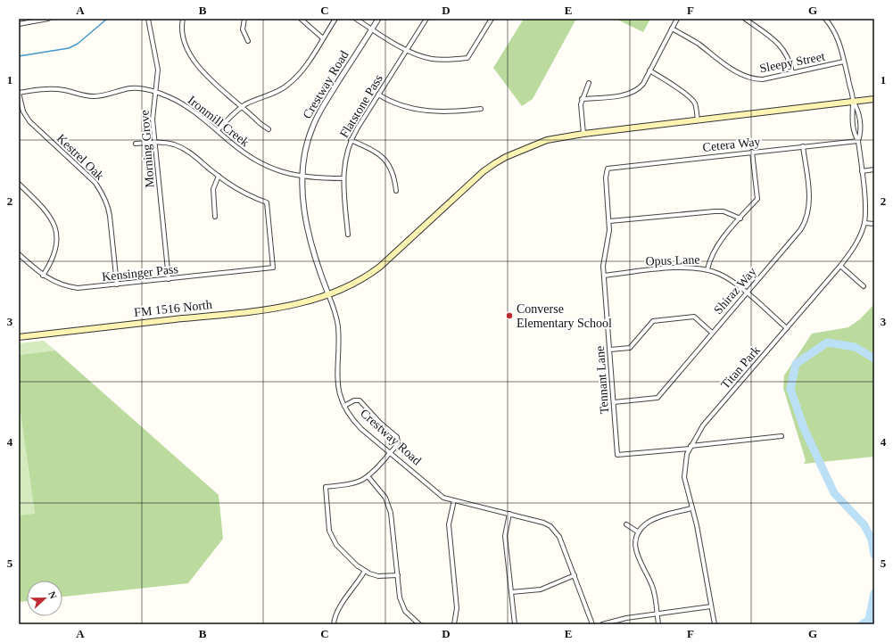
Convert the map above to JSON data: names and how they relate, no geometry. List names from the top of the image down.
{
  "streets": {
    "main road": ["FM 1516 North"],
    "street": [
      "Sleepy Street",
      "Crestway Road",
      "Flatstone Pass",
      "Ironmill Creek",
      "Cetera Way",
      "Morning Grove",
      "Kestrel Oak",
      "Opus Lane",
      "Kensinger Pass",
      "Shiraz Way",
      "Titan Park",
      "Tennant Lane"
    ]
  },
  "crossings": [
    ["Crestway Road", "Ironmill Creek"],
    ["Crestway Road", "FM 1516 North"],
    ["Flatstone Pass", "Ironmill Creek"],
    ["Ironmill Creek", "Morning Grove"],
    ["Ironmill Creek", "Kestrel Oak"],
    ["Cetera Way", "Shiraz Way"],
    ["Cetera Way", "Titan Park"],
    ["Cetera Way", "Tennant Lane"],
    ["Morning Grove", "Kensinger Pass"],
    ["Kestrel Oak", "Kensinger Pass"],
    ["Opus Lane", "Shiraz Way"],
    ["Opus Lane", "Titan Park"],
    ["Opus Lane", "Tennant Lane"],
    ["Shiraz Way", "Tennant Lane"],
    ["Titan Park", "Tennant Lane"]
  ],
  "places": ["Converse Elementary School"],
  "north": "right",
  "grid": {
    "columns": [
      "A",
      "B",
      "C",
      "D",
      "E",
      "F",
      "G"
    ],
    "rows": [
      "1",
      "2",
      "3",
      "4",
      "5"
    ]
  }
}
